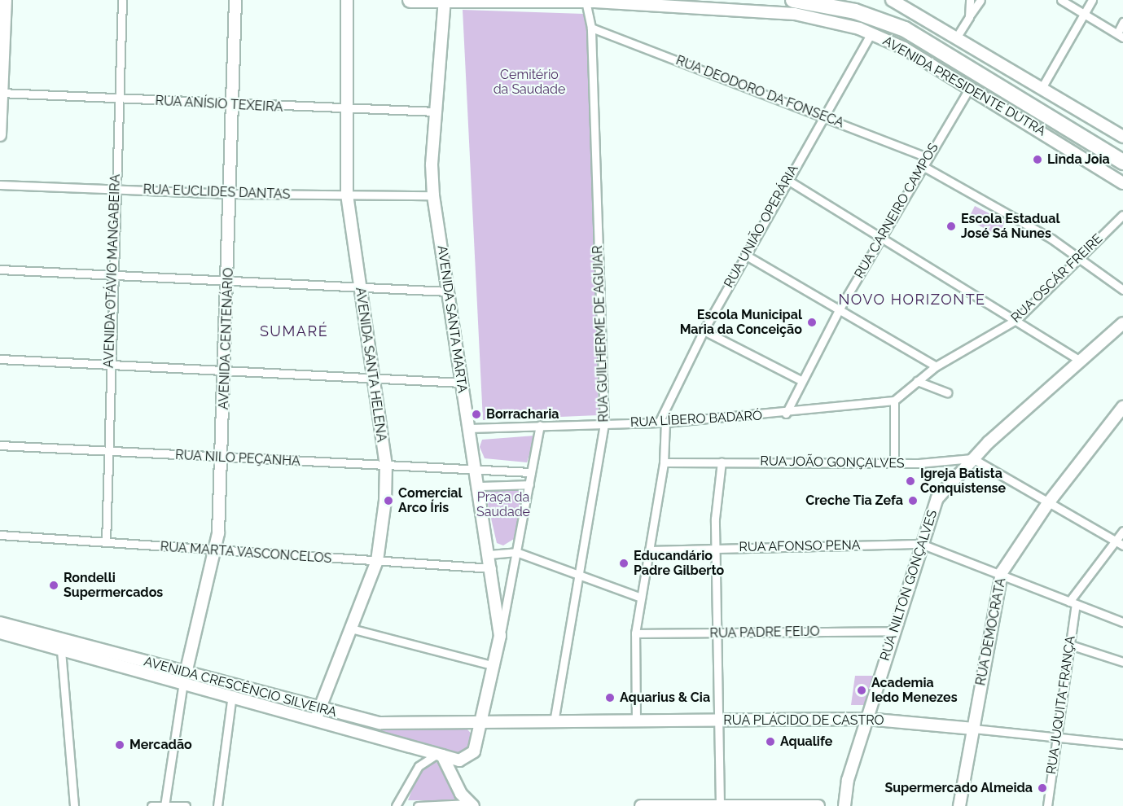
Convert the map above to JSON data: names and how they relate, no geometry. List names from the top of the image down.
{
  "streets": {
    "highway": ["AVENIDA PRESIDENTE DUTRA"],
    "street": [
      "RUA DEODORO DA FONSECA",
      "RUA ANÍSIO TEXEIRA",
      "RUA EUCLIDES DANTAS",
      "RUA CARNEIRO CAMPOS",
      "RUA UNIÃO OPERÁRIA",
      "AVENIDA OTÁVIO MANGABEIRA",
      "RUA OSCÁR FREIRE",
      "AVENIDA SANTA MARTA",
      "RUA GUILHERME DE AGUIAR",
      "AVENIDA CENTENÁRIO",
      "AVENIDA SANTA HELENA",
      "RUA LÍBERO BADARÓ",
      "RUA NILO PEÇANHA",
      "RUA JOÃO GONÇALVES",
      "RUA AFONSO PENA",
      "RUA MARTA VASCONCELOS",
      "RUA NILTON GONÇALVES",
      "RUA DEMOCRATA",
      "RUA PADRE FEIJO",
      "AVENIDA CRESCÊNCIO SILVEIRA",
      "RUA JUQUITA FRANÇA",
      "RUA PLÁCIDO DE CASTRO"
    ]
  },
  "crossings": [
    ["AVENIDA PRESIDENTE DUTRA", "RUA CARNEIRO CAMPOS"],
    ["AVENIDA PRESIDENTE DUTRA", "RUA UNIÃO OPERÁRIA"],
    ["AVENIDA PRESIDENTE DUTRA", "AVENIDA SANTA MARTA"],
    ["AVENIDA PRESIDENTE DUTRA", "RUA GUILHERME DE AGUIAR"],
    ["RUA DEODORO DA FONSECA", "RUA CARNEIRO CAMPOS"],
    ["RUA DEODORO DA FONSECA", "RUA UNIÃO OPERÁRIA"],
    ["RUA DEODORO DA FONSECA", "RUA GUILHERME DE AGUIAR"],
    ["RUA ANÍSIO TEXEIRA", "AVENIDA OTÁVIO MANGABEIRA"],
    ["RUA ANÍSIO TEXEIRA", "AVENIDA SANTA MARTA"],
    ["RUA ANÍSIO TEXEIRA", "AVENIDA CENTENÁRIO"],
    ["RUA ANÍSIO TEXEIRA", "AVENIDA SANTA HELENA"],
    ["RUA EUCLIDES DANTAS", "AVENIDA OTÁVIO MANGABEIRA"],
    ["RUA EUCLIDES DANTAS", "AVENIDA SANTA MARTA"],
    ["RUA EUCLIDES DANTAS", "AVENIDA CENTENÁRIO"],
    ["RUA EUCLIDES DANTAS", "AVENIDA SANTA HELENA"],
    ["RUA CARNEIRO CAMPOS", "RUA LÍBERO BADARÓ"],
    ["RUA UNIÃO OPERÁRIA", "RUA LÍBERO BADARÓ"],
    ["RUA UNIÃO OPERÁRIA", "RUA JOÃO GONÇALVES"],
    ["RUA UNIÃO OPERÁRIA", "RUA AFONSO PENA"],
    ["RUA UNIÃO OPERÁRIA", "RUA PADRE FEIJO"],
    ["RUA UNIÃO OPERÁRIA", "RUA PLÁCIDO DE CASTRO"],
    ["AVENIDA OTÁVIO MANGABEIRA", "RUA NILO PEÇANHA"],
    ["AVENIDA OTÁVIO MANGABEIRA", "RUA MARTA VASCONCELOS"],
    ["RUA OSCÁR FREIRE", "RUA LÍBERO BADARÓ"],
    ["AVENIDA SANTA MARTA", "RUA LÍBERO BADARÓ"],
    ["AVENIDA SANTA MARTA", "RUA NILO PEÇANHA"],
    ["AVENIDA SANTA MARTA", "RUA MARTA VASCONCELOS"],
    ["AVENIDA SANTA MARTA", "AVENIDA CRESCÊNCIO SILVEIRA"],
    ["AVENIDA SANTA MARTA", "RUA PLÁCIDO DE CASTRO"],
    ["RUA GUILHERME DE AGUIAR", "RUA LÍBERO BADARÓ"],
    ["RUA GUILHERME DE AGUIAR", "RUA PLÁCIDO DE CASTRO"],
    ["AVENIDA CENTENÁRIO", "RUA NILO PEÇANHA"],
    ["AVENIDA CENTENÁRIO", "RUA MARTA VASCONCELOS"],
    ["AVENIDA CENTENÁRIO", "AVENIDA CRESCÊNCIO SILVEIRA"],
    ["AVENIDA SANTA HELENA", "RUA NILO PEÇANHA"],
    ["AVENIDA SANTA HELENA", "RUA MARTA VASCONCELOS"],
    ["AVENIDA SANTA HELENA", "AVENIDA CRESCÊNCIO SILVEIRA"],
    ["RUA JOÃO GONÇALVES", "RUA NILTON GONÇALVES"],
    ["RUA AFONSO PENA", "RUA NILTON GONÇALVES"],
    ["RUA NILTON GONÇALVES", "RUA PADRE FEIJO"],
    ["RUA NILTON GONÇALVES", "RUA PLÁCIDO DE CASTRO"],
    ["RUA DEMOCRATA", "RUA PLÁCIDO DE CASTRO"],
    ["AVENIDA CRESCÊNCIO SILVEIRA", "RUA PLÁCIDO DE CASTRO"],
    ["RUA JUQUITA FRANÇA", "RUA PLÁCIDO DE CASTRO"]
  ],
  "districts": ["NOVO HORIZONTE", "SUMARÉ"],
  "parks": ["Cemitério da Saudade", "Praça da Saudade"],
  "places": [
    "Linda Joia",
    "Escola Estadual José Sá Nunes",
    "Escola Municipal Maria da Conceição",
    "Borracharia",
    "Igreja Batista Conquistense",
    "Comercial Arco Íris",
    "Creche Tia Zefa",
    "Educandário Padre Gilberto",
    "Rondelli Supermercados",
    "Academia Iedo Menezes",
    "Aquarius & Cia",
    "Aqualife",
    "Mercadão",
    "Supermercado Almeida"
  ]
}
